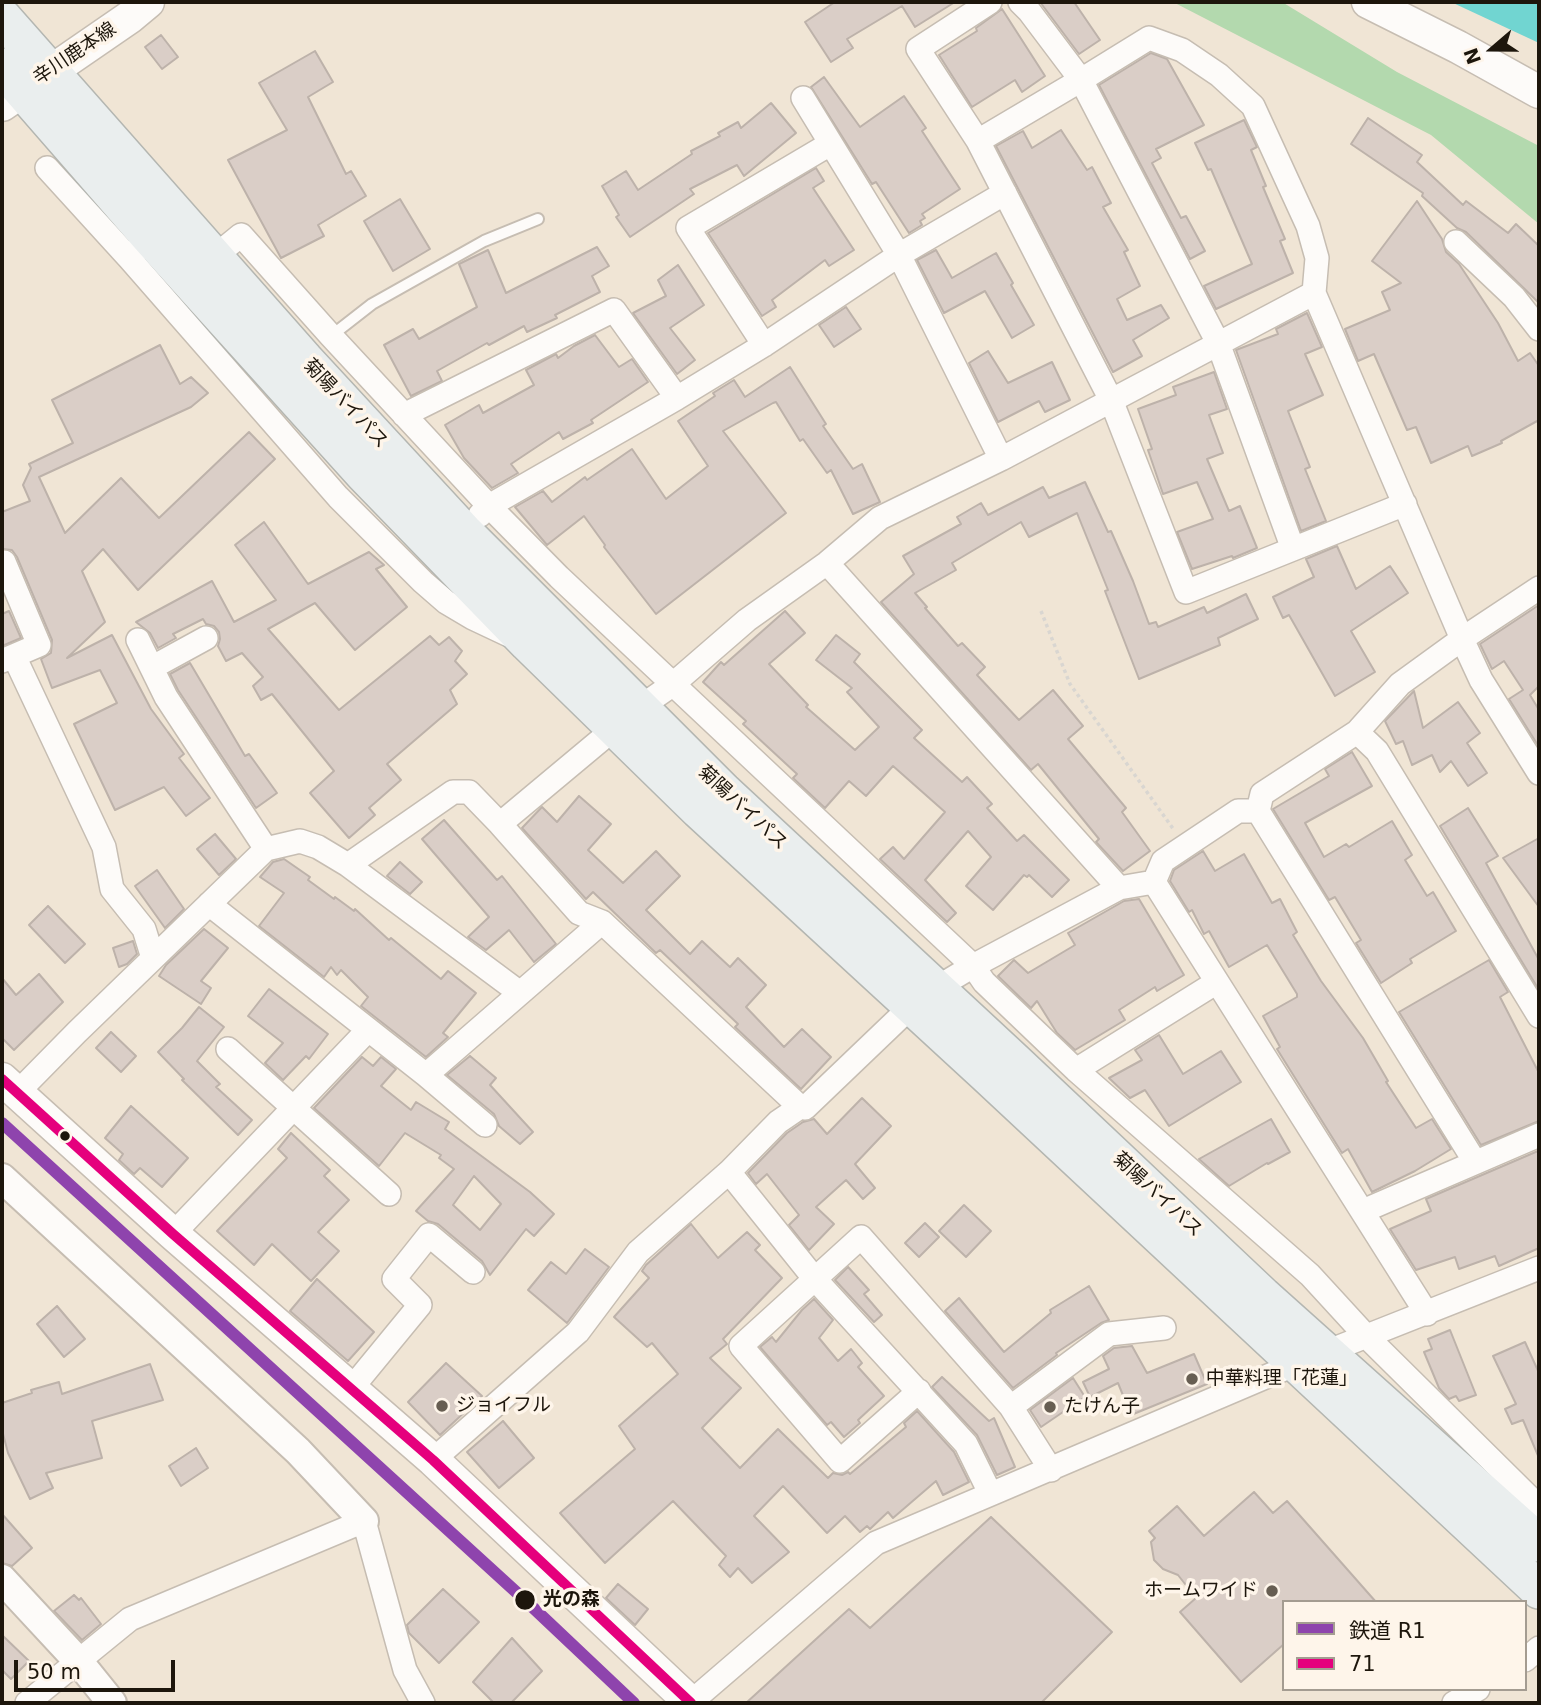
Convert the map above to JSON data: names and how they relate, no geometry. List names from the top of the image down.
{
  "streets": {
    "highway": ["菊陽バイパス"],
    "main road": ["辛川鹿本線"]
  },
  "crossings": [
    ["辛川鹿本線", "菊陽バイパス"]
  ],
  "places": [
    "中華料理「花蓮」",
    "ジョイフル",
    "たけん子",
    "ホームワイド",
    "光の森"
  ],
  "lines": ["transit line 71", "rail line R1"],
  "legend": ["鉄道 R1", "71"],
  "scale_bar": "50 m",
  "north": "left"
}
